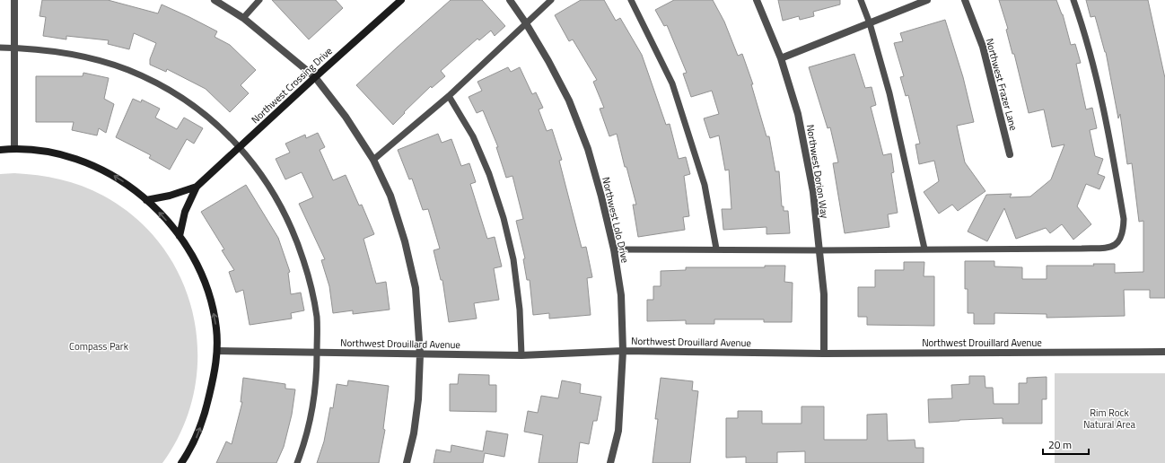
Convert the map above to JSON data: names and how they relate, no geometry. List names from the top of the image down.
{
  "streets": {
    "street": [
      "Northwest Frazer Lane",
      "Northwest Crossing Drive",
      "Northwest Dorion Way",
      "Northwest Lolo Drive",
      "Northwest Drouillard Avenue"
    ]
  },
  "crossings": [
    ["Northwest Dorion Way", "Northwest Drouillard Avenue"],
    ["Northwest Lolo Drive", "Northwest Drouillard Avenue"]
  ],
  "parks": ["Compass Park", "Rim Rock Natural Area"],
  "scale_bar": "20 m"
}
